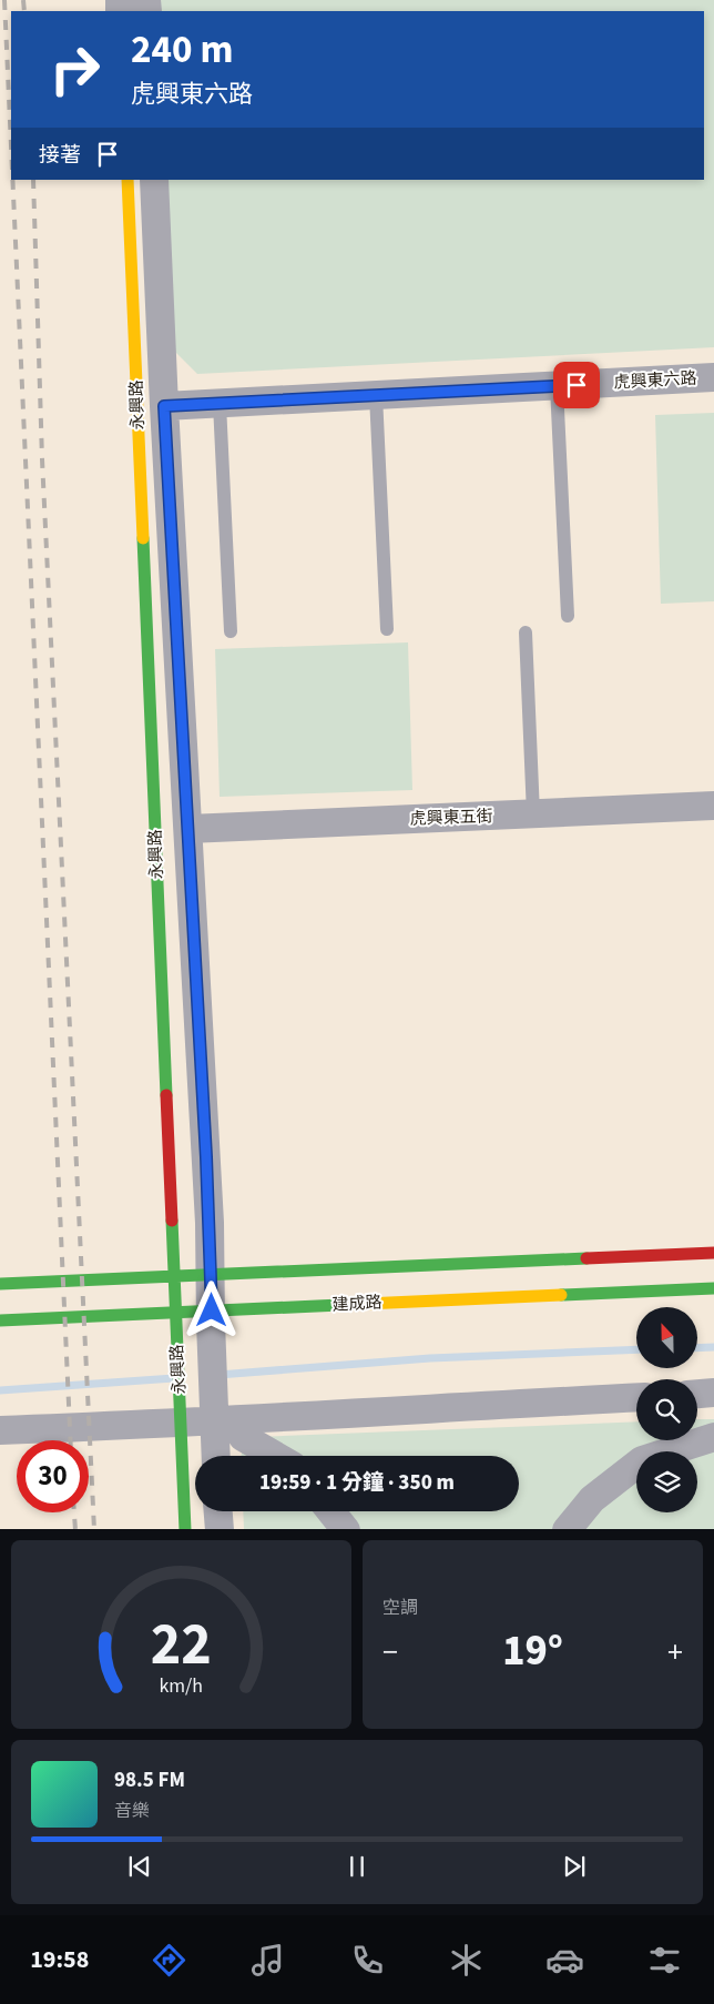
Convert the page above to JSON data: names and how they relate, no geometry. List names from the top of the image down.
{
  "streets": {
    "street": [
      "虎興東六路",
      "永興路",
      "虎興東五街",
      "建成路"
    ]
  },
  "crossings": [
    ["虎興東六路", "永興路"],
    ["永興路", "虎興東五街"],
    ["永興路", "建成路"]
  ],
  "north": "top",
  "page": {
    "turn": ["240 m", "虎興東六路"],
    "then": "接著",
    "limit": "30",
    "trip": "19:59 · 1 分鐘 · 350 m",
    "tile": "空調",
    "heat": ["−", "19°", "+"],
    "song": ["98.5 FM", "音樂"],
    "tabs": "19:58",
    "gauge": ["22", "km/h"]
  }
}
